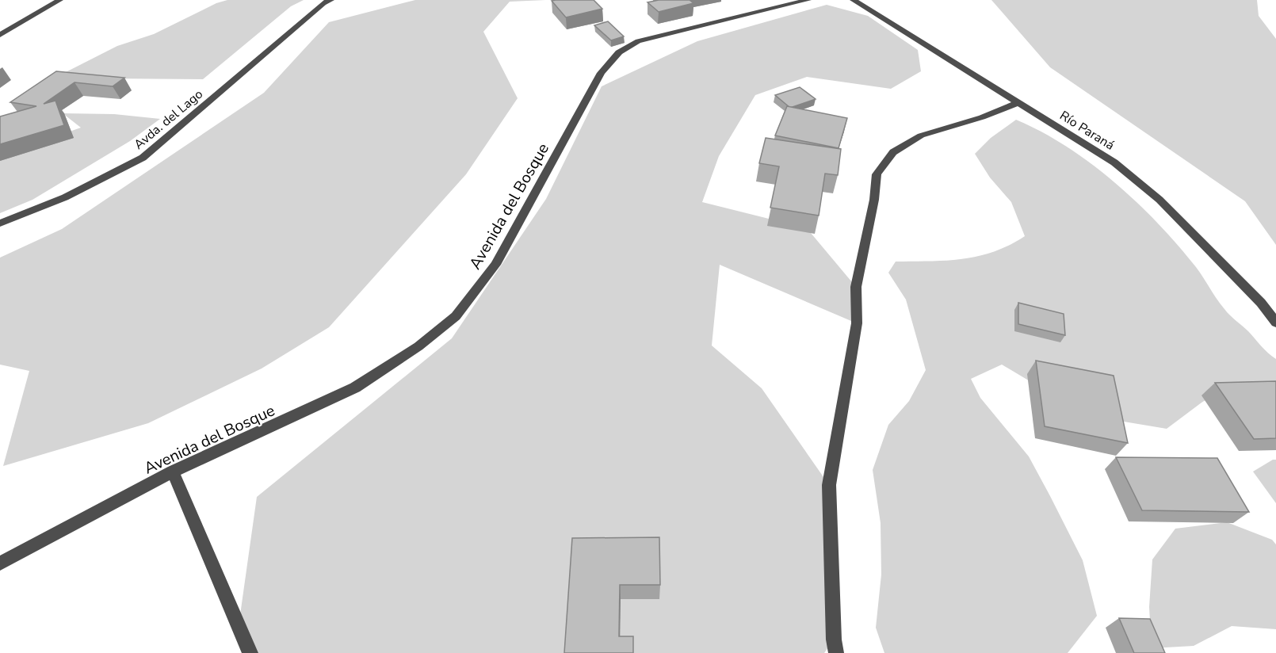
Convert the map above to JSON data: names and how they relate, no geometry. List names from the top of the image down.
{
  "streets": {
    "street": ["Avda. del Lago", "Río Paraná", "Avenida del Bosque"]
  }
}
